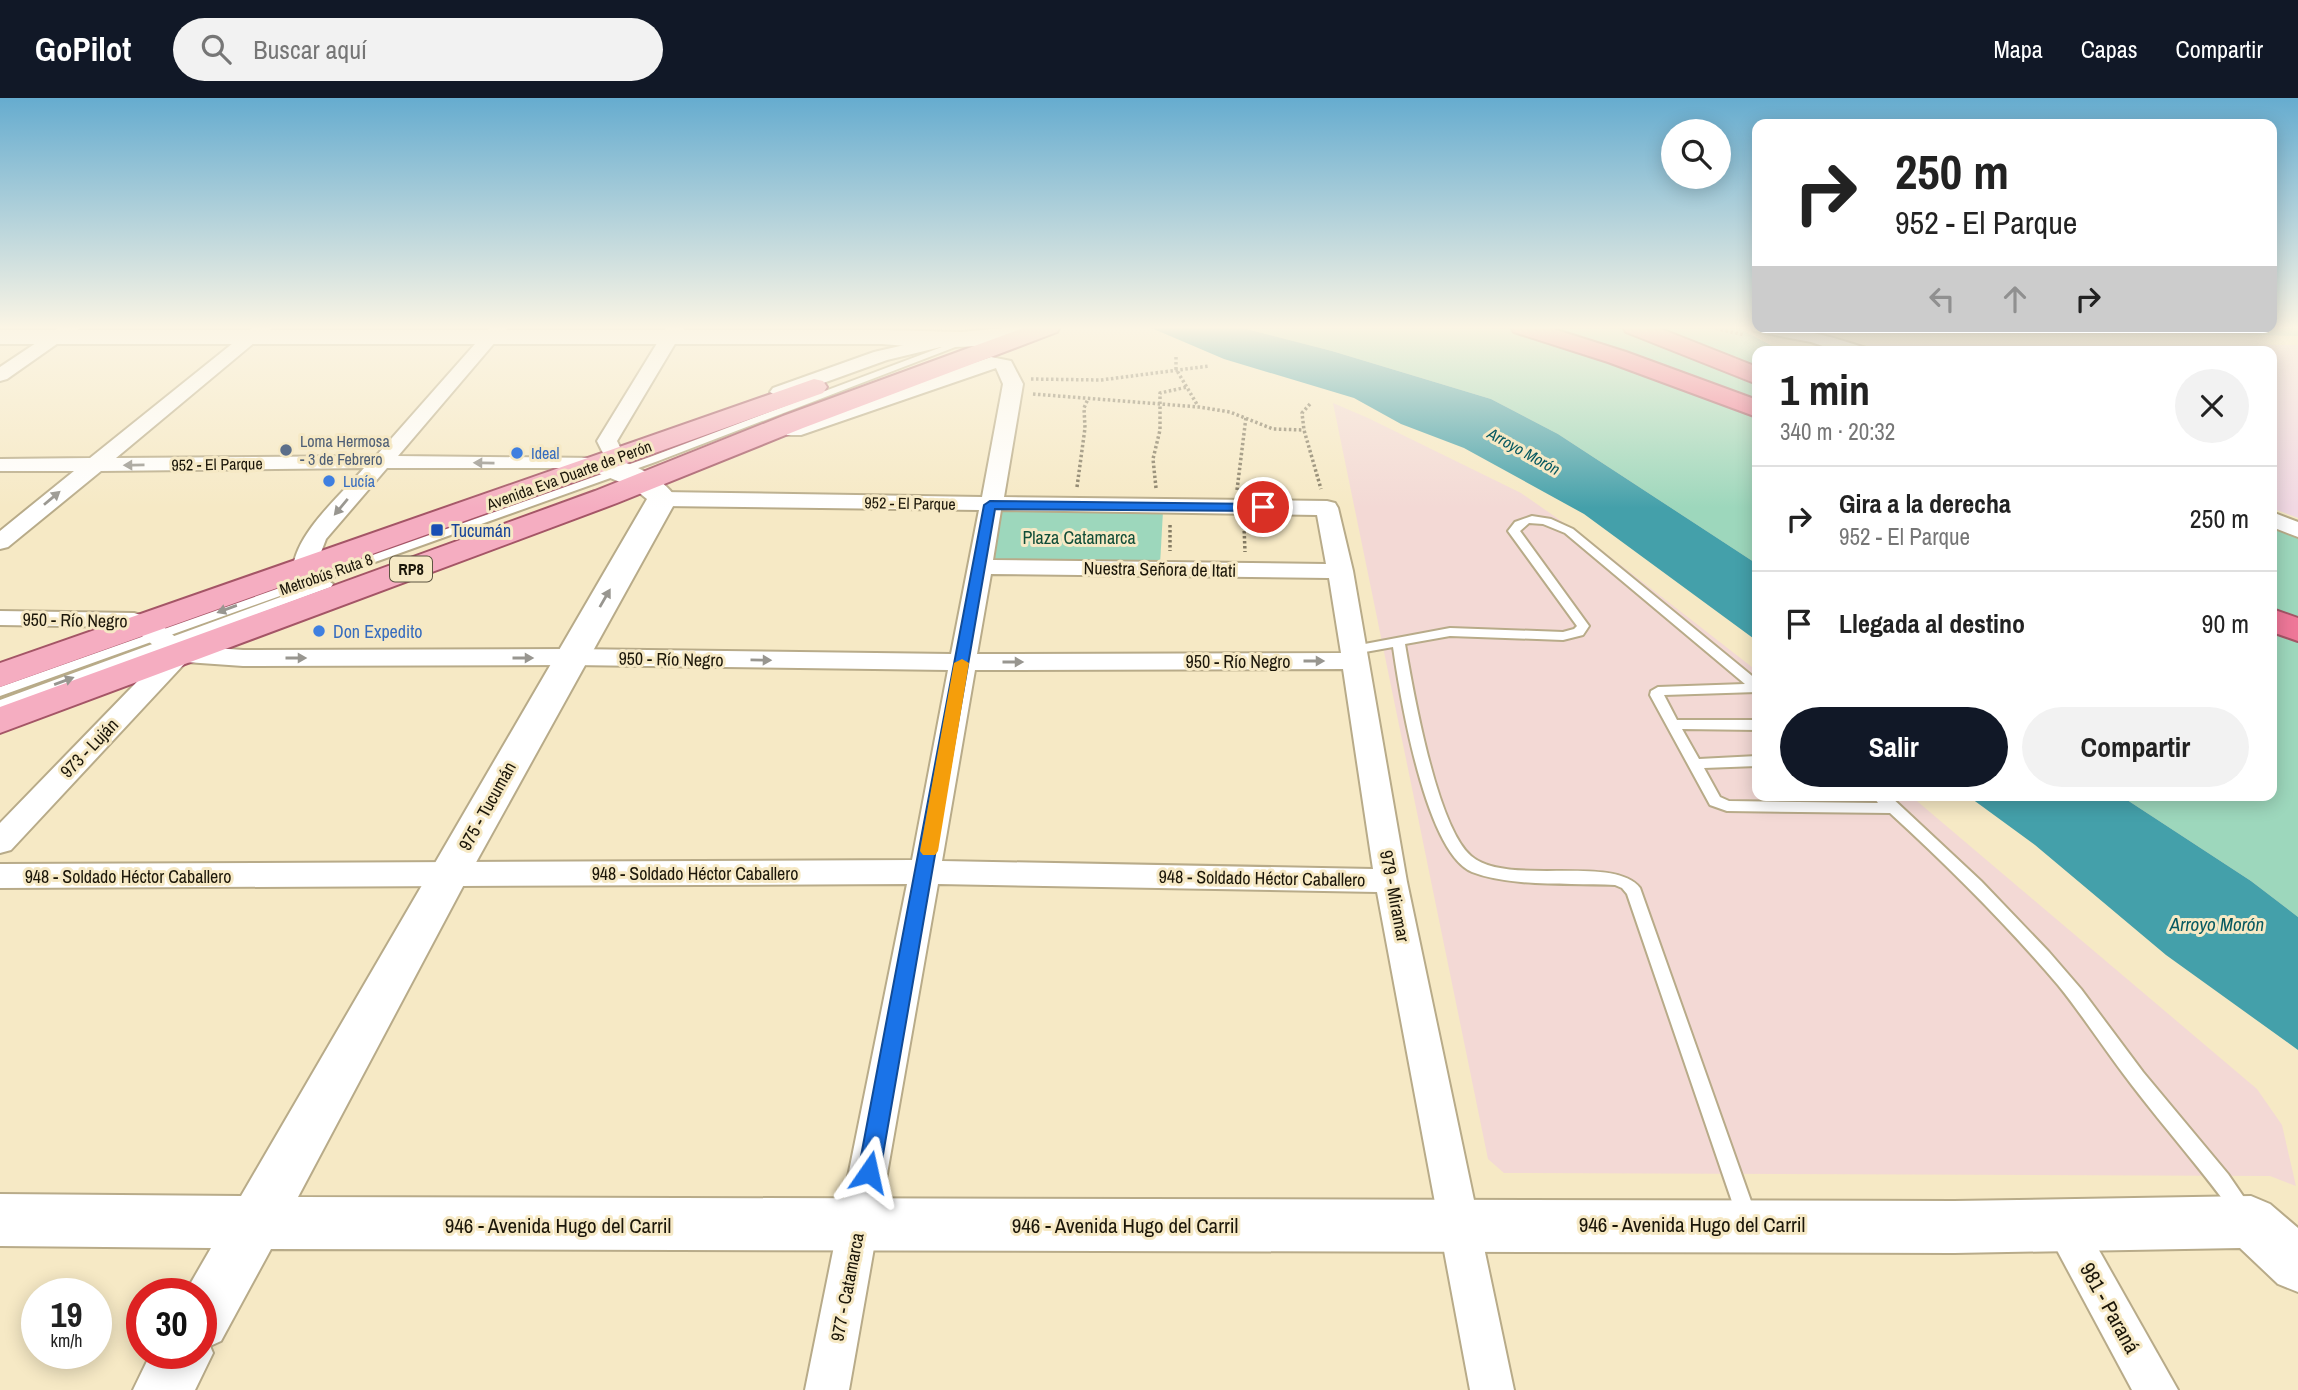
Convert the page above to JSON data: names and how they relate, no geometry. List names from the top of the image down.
{
  "streets": {
    "main road": ["Avenida Eva Duarte de Perón", "RP8"],
    "street": [
      "952 - El Parque",
      "Nuestra Señora de Itati",
      "950 - Río Negro",
      "973 - Luján",
      "975 - Tucumán",
      "948 - Soldado Héctor Caballero",
      "979 - Miramar",
      "946 - Avenida Hugo del Carril",
      "977 - Catamarca",
      "981 - Paraná"
    ]
  },
  "crossings": [
    ["952 - El Parque", "Avenida Eva Duarte de Perón"],
    ["952 - El Parque", "975 - Tucumán"],
    ["952 - El Parque", "979 - Miramar"],
    ["952 - El Parque", "977 - Catamarca"],
    ["Avenida Eva Duarte de Perón", "950 - Río Negro"],
    ["Avenida Eva Duarte de Perón", "973 - Luján"],
    ["Avenida Eva Duarte de Perón", "975 - Tucumán"],
    ["Nuestra Señora de Itati", "979 - Miramar"],
    ["Nuestra Señora de Itati", "977 - Catamarca"],
    ["950 - Río Negro", "973 - Luján"],
    ["950 - Río Negro", "975 - Tucumán"],
    ["950 - Río Negro", "979 - Miramar"],
    ["950 - Río Negro", "977 - Catamarca"],
    ["975 - Tucumán", "948 - Soldado Héctor Caballero"],
    ["975 - Tucumán", "946 - Avenida Hugo del Carril"],
    ["948 - Soldado Héctor Caballero", "979 - Miramar"],
    ["948 - Soldado Héctor Caballero", "977 - Catamarca"],
    ["979 - Miramar", "946 - Avenida Hugo del Carril"],
    ["946 - Avenida Hugo del Carril", "977 - Catamarca"],
    ["946 - Avenida Hugo del Carril", "981 - Paraná"]
  ],
  "one_way": ["952 - El Parque", "950 - Río Negro"],
  "water": ["Arroyo Morón"],
  "parks": ["Plaza Catamarca"],
  "places": {
    "other": [
      "Loma Hermosa - 3 de Febrero",
      "Ideal",
      "Lucía",
      "Don Expedito"
    ],
    "transit": ["Tucumán"]
  },
  "page": {
    "header": "GoPilot",
    "search": "Buscar aquí",
    "nav": ["Mapa", "Capas", "Compartir"],
    "turn": ["250 m", "952 - El Parque"],
    "heading": ["1 min", "340 m · 20:32"],
    "list": [
      {
        "name": "Gira a la derecha",
        "note": "952 - El Parque",
        "value": "250 m"
      },
      {
        "name": "Llegada al destino",
        "value": "90 m"
      }
    ],
    "buttons": ["Salir", "Compartir"],
    "speed": "19 km/h",
    "limit": "30"
  }
}
